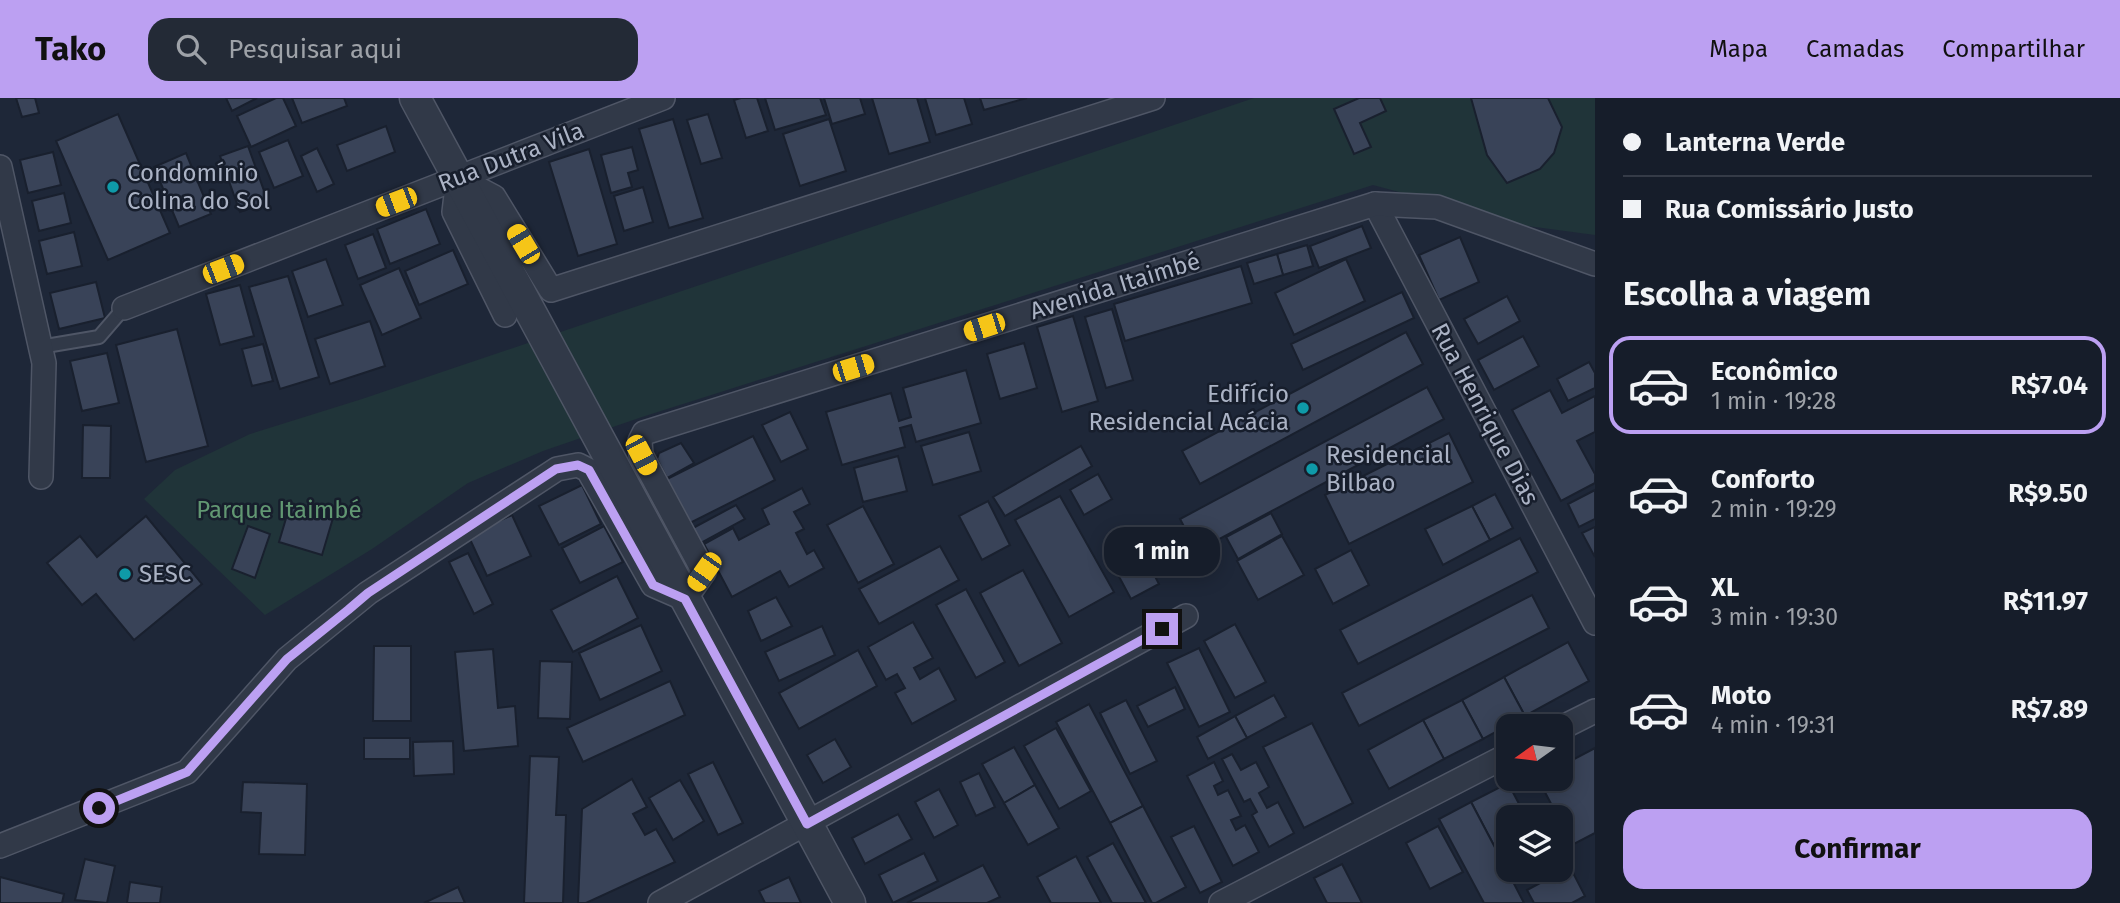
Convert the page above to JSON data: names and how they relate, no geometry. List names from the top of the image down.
{
  "streets": {
    "street": ["Rua Dutra Vila", "Avenida Itaimbé", "Rua Henrique Dias"]
  },
  "crossings": [
    ["Avenida Itaimbé", "Rua Henrique Dias"]
  ],
  "parks": ["Parque Itaimbé"],
  "places": [
    "Condomínio Colina do Sol",
    "Edifício Residencial Acácia",
    "Residencial Bilbao",
    "SESC"
  ],
  "north": "left",
  "page": {
    "header": "Tako",
    "search": "Pesquisar aqui",
    "nav": ["Mapa", "Camadas", "Compartilhar"],
    "banner": ["Lanterna Verde", "Rua Comissário Justo"],
    "heading": "Escolha a viagem",
    "list": [
      {
        "name": "Econômico",
        "note": "1 min · 19:28",
        "value": "R$7.04"
      },
      {
        "name": "Conforto",
        "note": "2 min · 19:29",
        "value": "R$9.50"
      },
      {
        "name": "XL",
        "note": "3 min · 19:30",
        "value": "R$11.97"
      },
      {
        "name": "Moto",
        "note": "4 min · 19:31",
        "value": "R$7.89"
      }
    ],
    "bubble": "1 min",
    "buttons": "Confirmar"
  }
}
